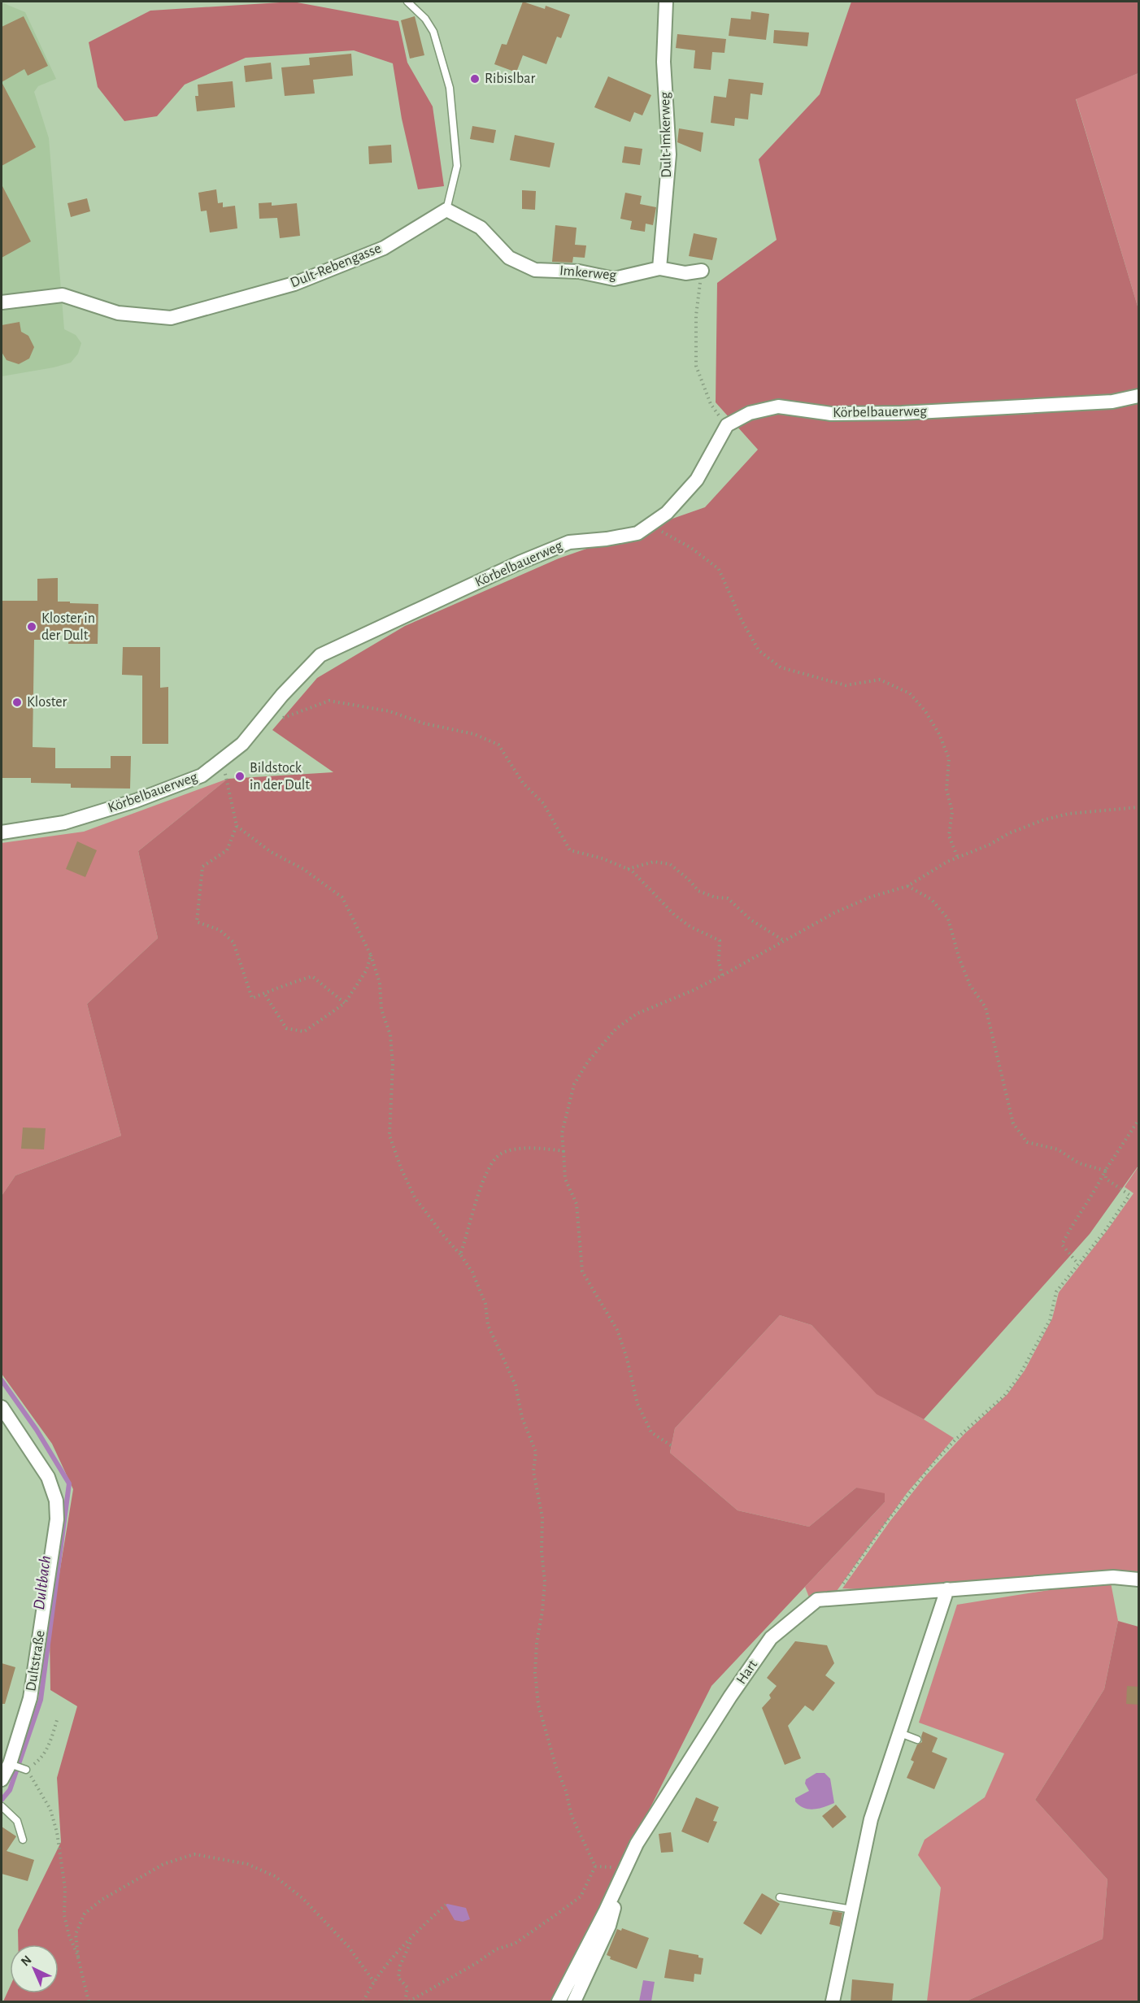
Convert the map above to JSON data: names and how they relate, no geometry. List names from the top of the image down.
{
  "streets": {
    "street": [
      "Dult-Imkerweg",
      "Dult-Rebengasse",
      "Imkerweg",
      "Körbelbauerweg",
      "Dultstraße",
      "Hart"
    ]
  },
  "crossings": [
    ["Dult-Imkerweg", "Imkerweg"],
    ["Dult-Rebengasse", "Imkerweg"]
  ],
  "water": ["Dultbach"],
  "places": [
    "Ribislbar",
    "Kloster in der Dult",
    "Kloster",
    "Bildstock in der Dult"
  ],
  "north": "top left"
}
